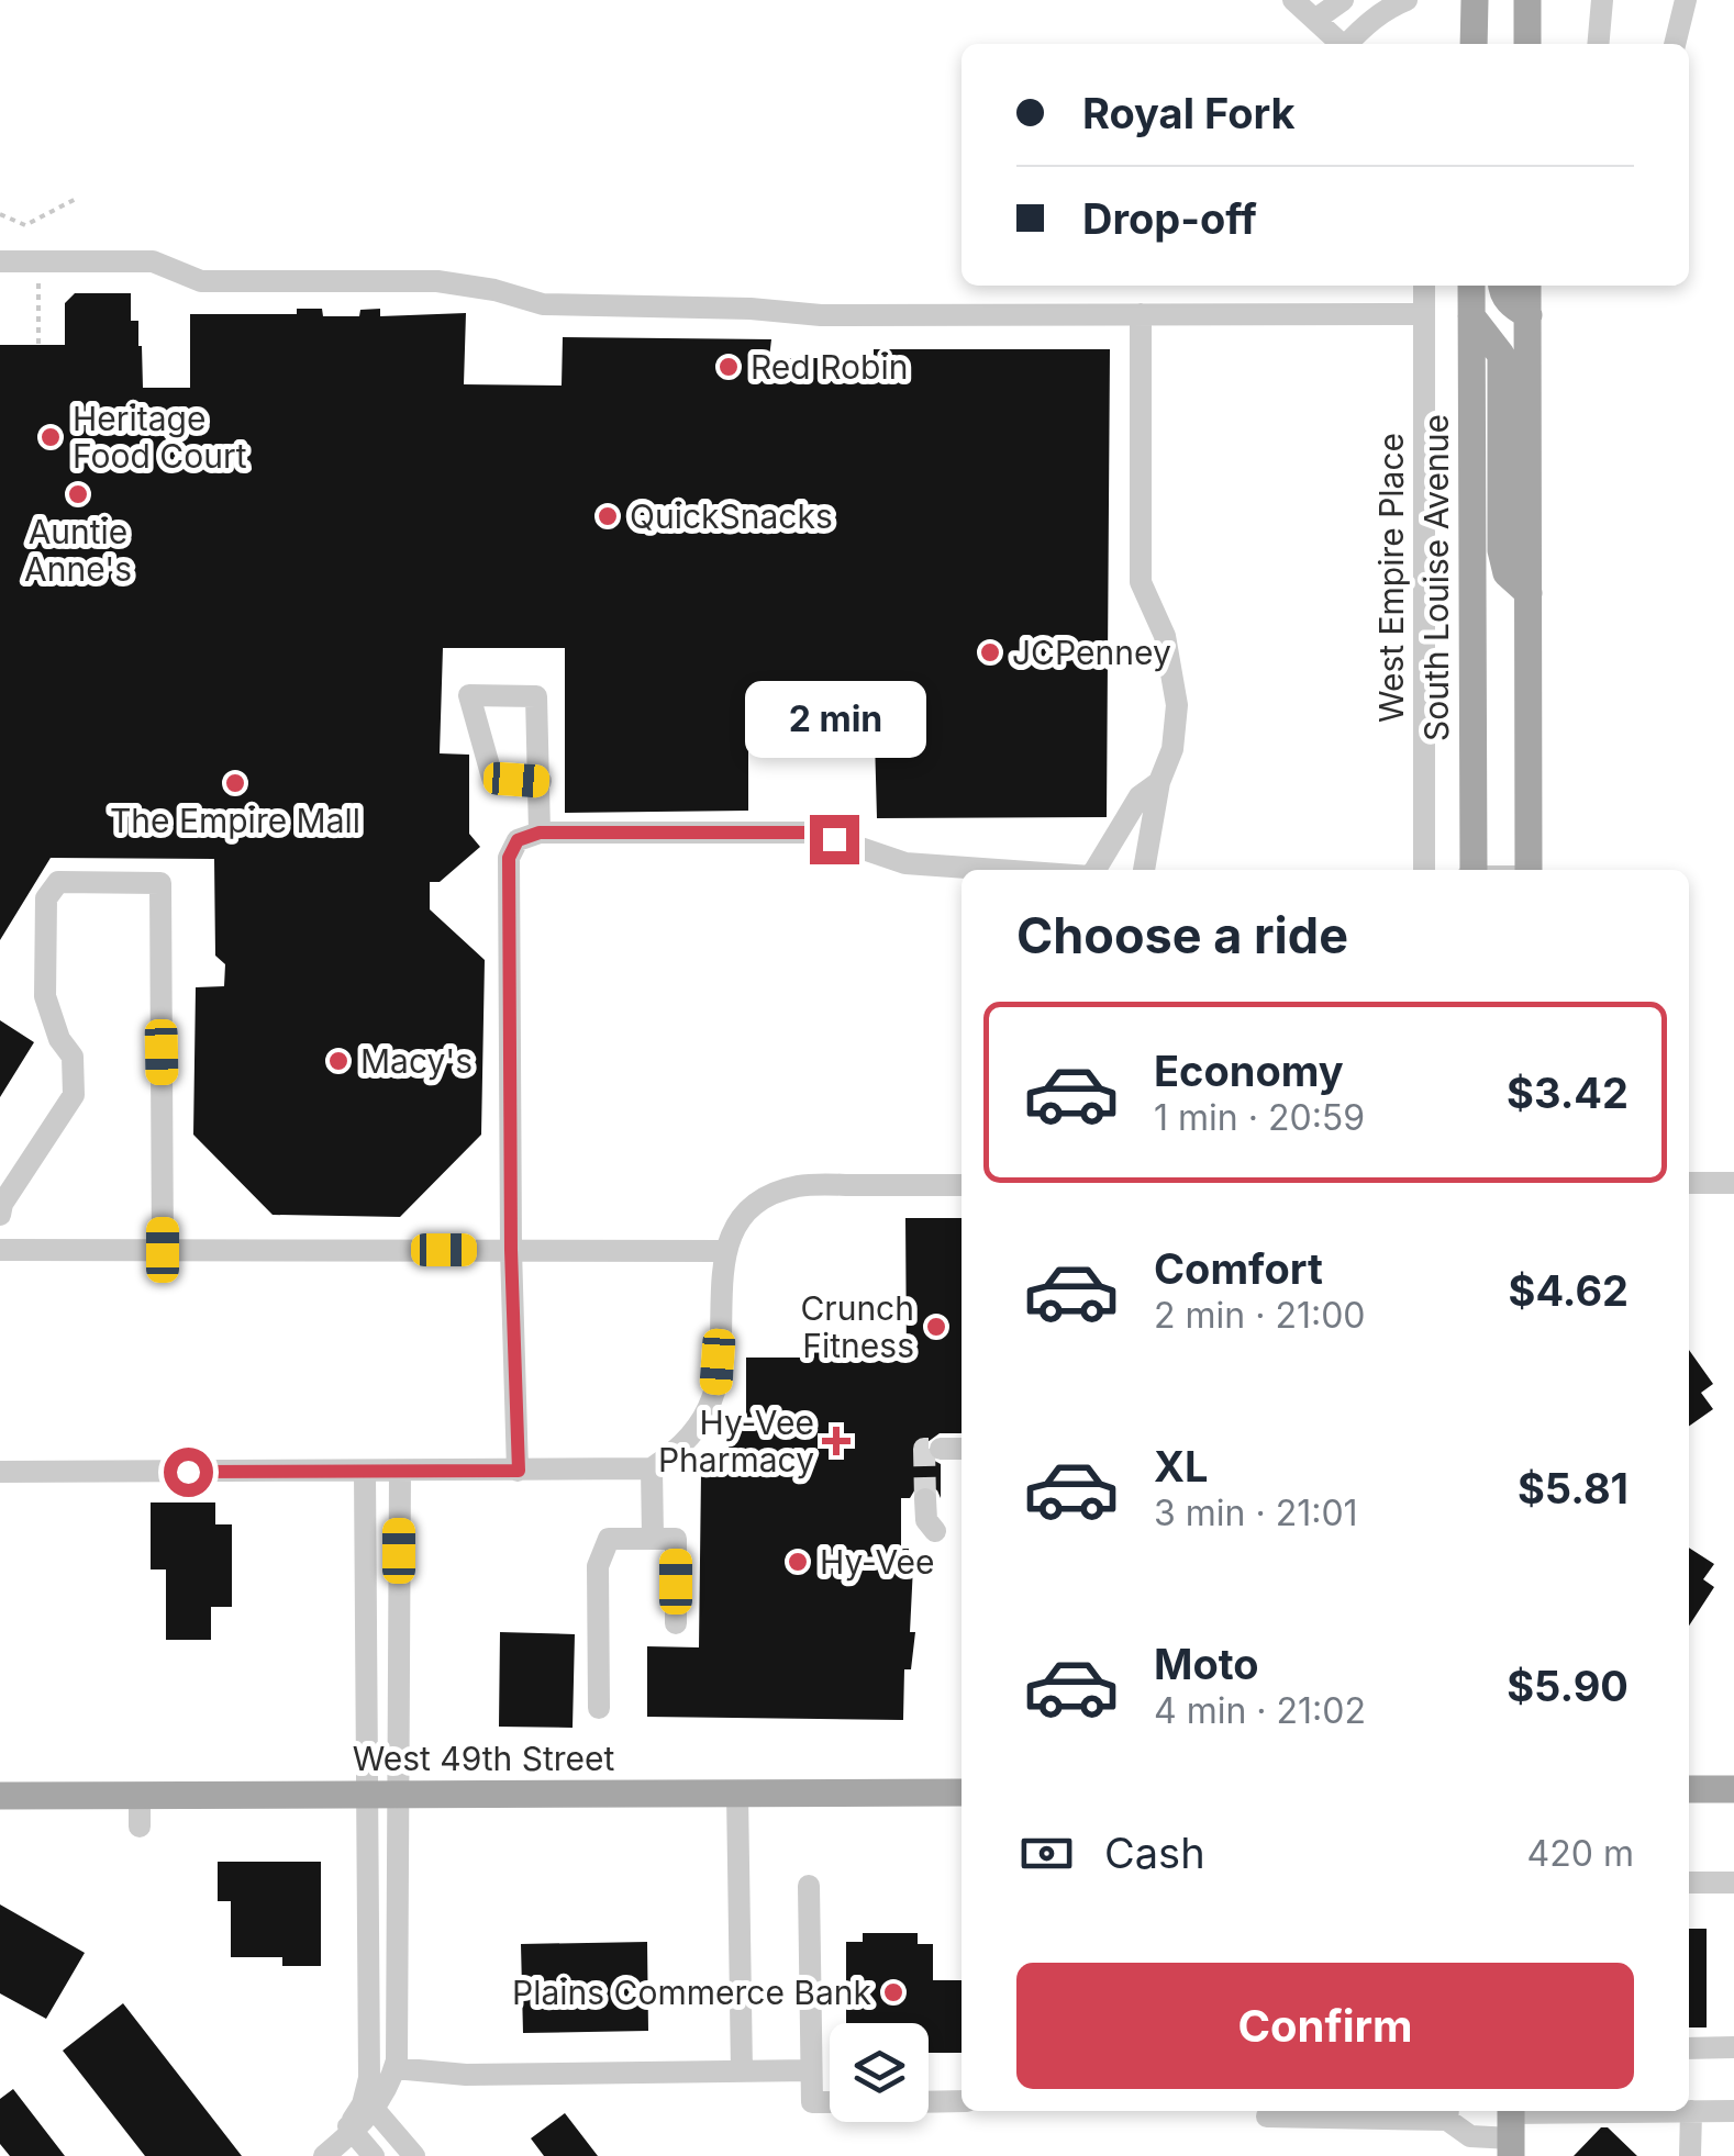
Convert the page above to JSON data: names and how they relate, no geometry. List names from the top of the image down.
{
  "streets": {
    "main road": ["South Louise Avenue", "West 49th Street"],
    "street": ["West Empire Place"]
  },
  "places": {
    "other": [
      "Red Robin",
      "Heritage Food Court",
      "Auntie Anne's",
      "QuickSnacks",
      "JCPenney",
      "The Empire Mall",
      "Macy's",
      "Crunch Fitness",
      "Hy-Vee",
      "Plains Commerce Bank"
    ],
    "health": ["Hy-Vee Pharmacy"]
  },
  "page": {
    "banner": ["Royal Fork", "Drop-off"],
    "bubble": "2 min",
    "heading": "Choose a ride",
    "list": [
      {
        "name": "Economy",
        "note": "1 min · 20:59",
        "value": "$3.42"
      },
      {
        "name": "Comfort",
        "note": "2 min · 21:00",
        "value": "$4.62"
      },
      {
        "name": "XL",
        "note": "3 min · 21:01",
        "value": "$5.81"
      },
      {
        "name": "Moto",
        "note": "4 min · 21:02",
        "value": "$5.90"
      }
    ],
    "pay": ["Cash", "420 m"],
    "buttons": "Confirm"
  }
}
